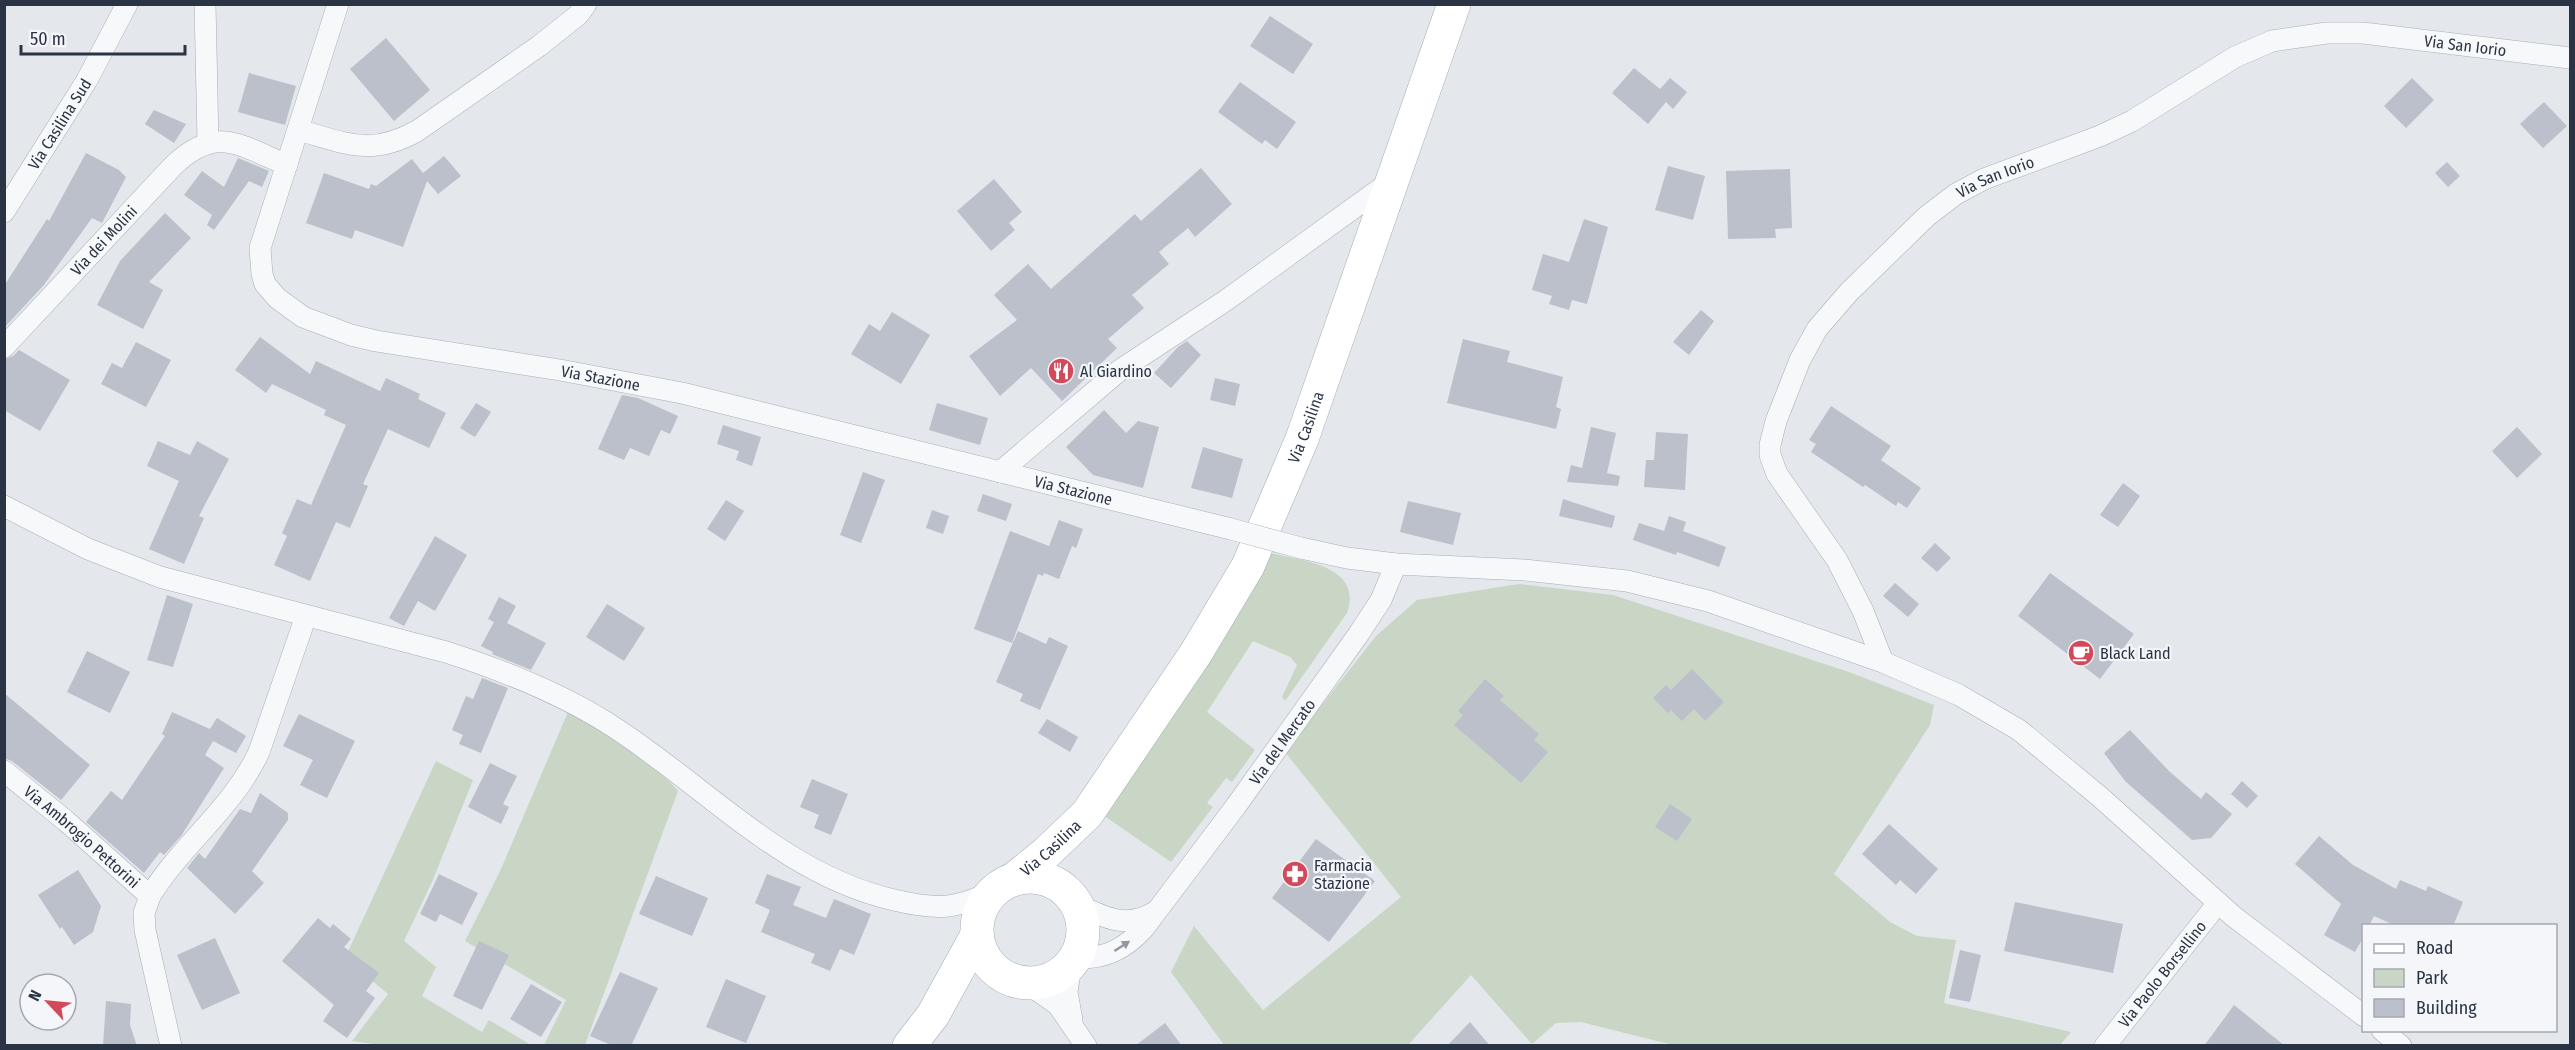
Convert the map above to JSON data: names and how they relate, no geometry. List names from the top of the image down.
{
  "streets": {
    "main road": ["Via Casilina"],
    "street": [
      "Via San Iorio",
      "Via Casilina Sud",
      "Via dei Molini",
      "Via Stazione",
      "Via del Mercato",
      "Via Ambrogio Pettorini",
      "Via Paolo Borsellino"
    ]
  },
  "crossings": [
    ["Via San Iorio", "Via Stazione"],
    ["Via Stazione", "Via del Mercato"],
    ["Via Stazione", "Via Paolo Borsellino"],
    ["Via Casilina", "Via del Mercato"]
  ],
  "places": {
    "restaurant": ["Al Giardino"],
    "cafe": ["Black Land"],
    "pharmacy": ["Farmacia Stazione"]
  },
  "legend": ["Road", "Park", "Building"],
  "scale_bar": "50 m",
  "north": "top left"
}
